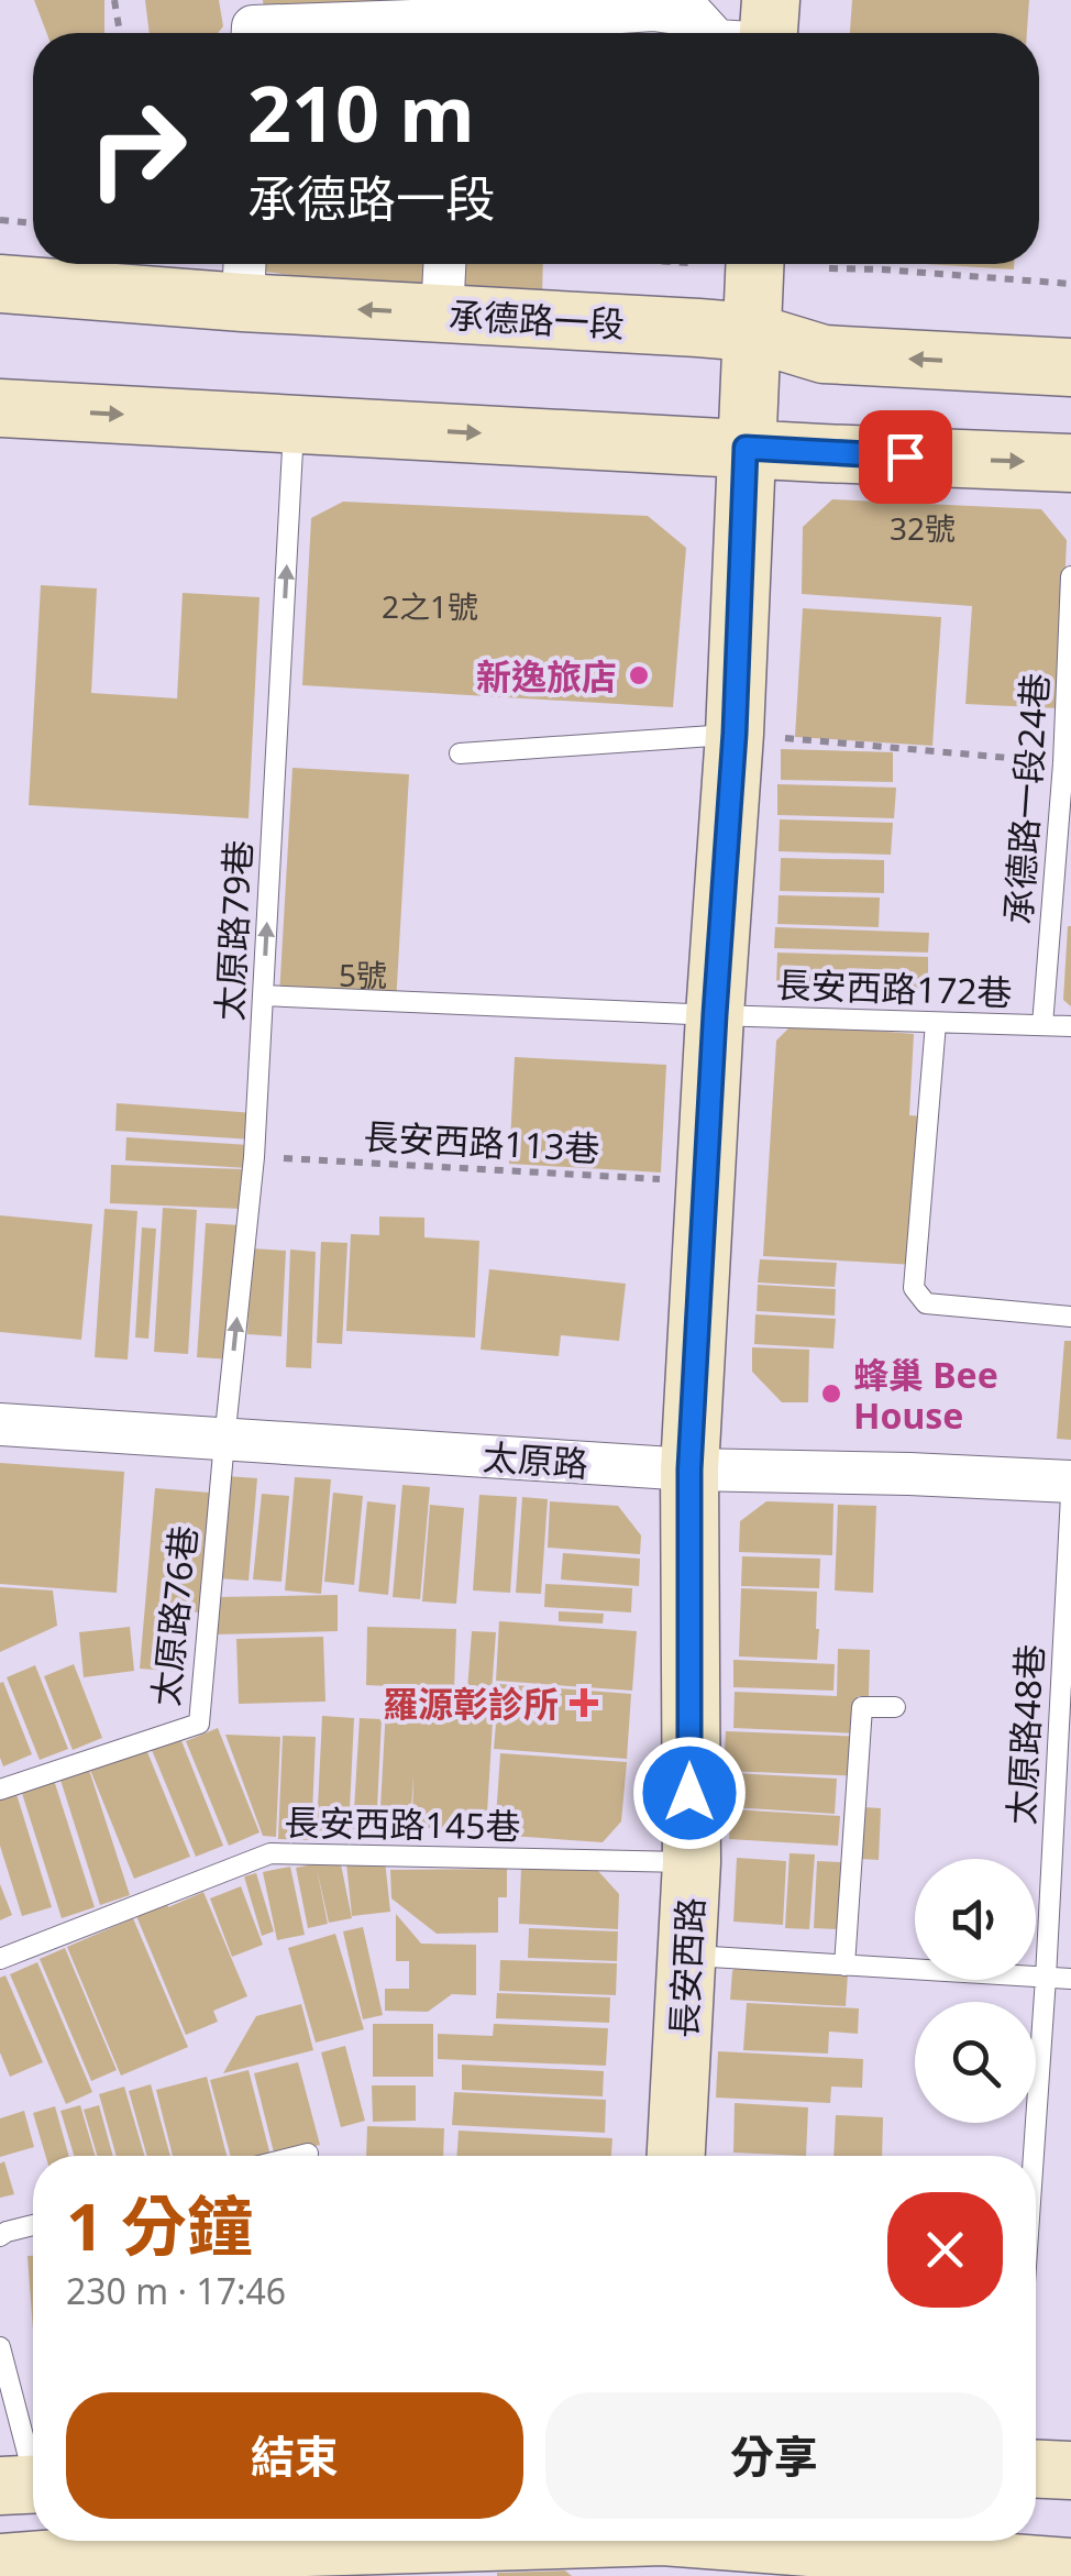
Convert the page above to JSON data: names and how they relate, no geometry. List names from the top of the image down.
{
  "streets": {
    "main road": ["承德路一段", "長安西路"],
    "street": ["太原路"],
    "lane": [
      "承德路一段24巷",
      "太原路79巷",
      "長安西路172巷",
      "太原路76巷",
      "太原路48巷",
      "長安西路145巷"
    ],
    "path": ["長安西路113巷"]
  },
  "crossings": [
    ["承德路一段", "長安西路"],
    ["承德路一段24巷", "長安西路172巷"],
    ["太原路79巷", "長安西路172巷"],
    ["太原路79巷", "長安西路113巷"],
    ["太原路79巷", "太原路"],
    ["太原路79巷", "太原路76巷"],
    ["長安西路172巷", "長安西路"],
    ["長安西路113巷", "長安西路"],
    ["太原路", "太原路76巷"],
    ["太原路", "長安西路"],
    ["長安西路145巷", "長安西路"]
  ],
  "one_way": ["太原路79巷"],
  "places": {
    "other": ["新逸旅店", "蜂巢 Bee House"],
    "health": ["羅源彰診所"]
  },
  "house_numbers": ["32號", "2之1號", "5號"],
  "page": {
    "turn": ["210 m", "承德路一段"],
    "heading": ["1 分鐘", "230 m · 17:46"],
    "buttons": ["結束", "分享"]
  }
}
